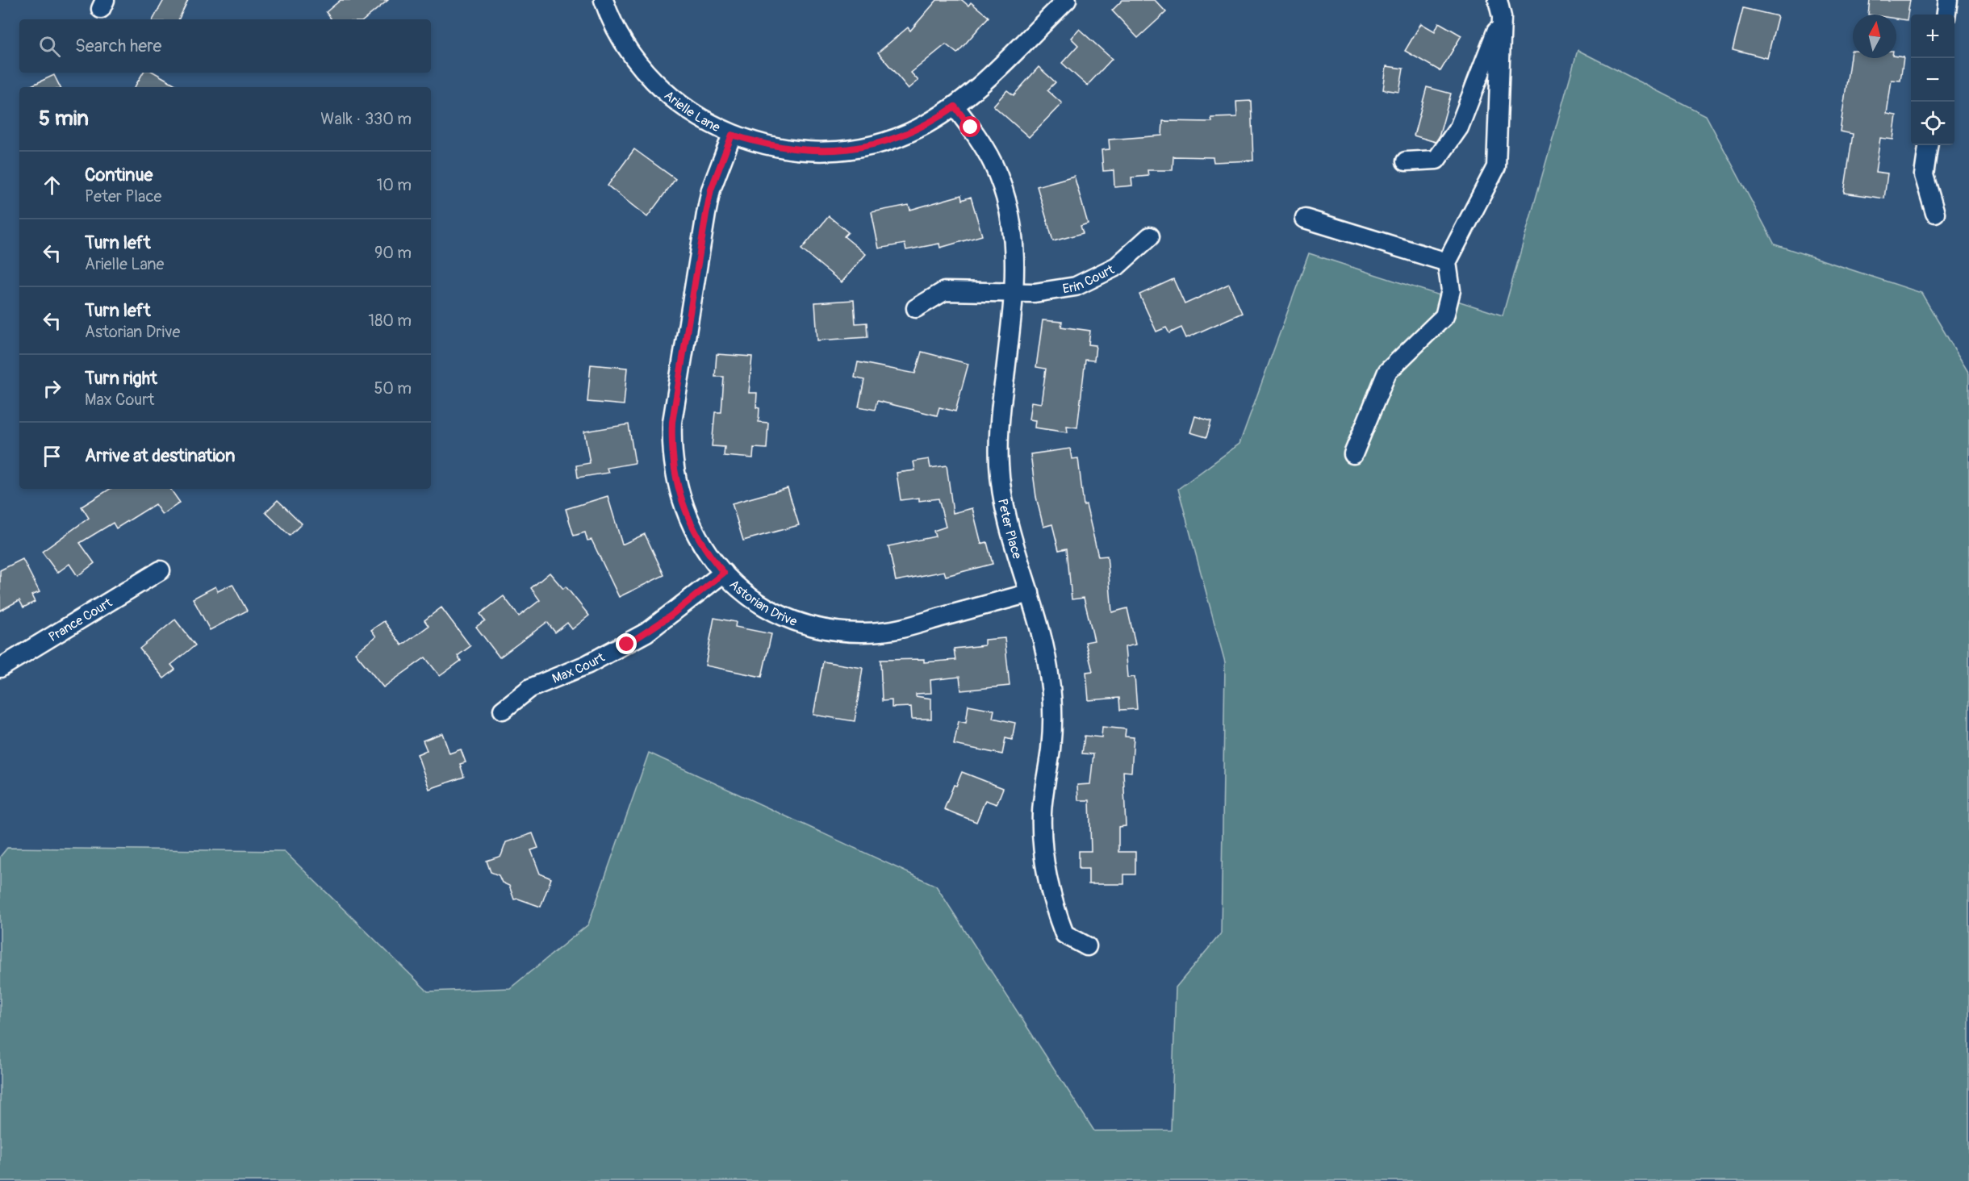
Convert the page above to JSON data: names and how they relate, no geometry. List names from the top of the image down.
{
  "streets": {
    "street": [
      "Arielle Lane",
      "Erin Court",
      "Peter Place",
      "Astorian Drive",
      "Prance Court",
      "Max Court"
    ]
  },
  "crossings": [
    ["Arielle Lane", "Peter Place"],
    ["Arielle Lane", "Astorian Drive"],
    ["Erin Court", "Peter Place"],
    ["Peter Place", "Astorian Drive"],
    ["Astorian Drive", "Max Court"]
  ],
  "north": "top",
  "page": {
    "map_buttons": ["+", "−"],
    "search": "Search here",
    "heading": ["5 min", "Walk · 330 m"],
    "list": [
      ["Continue", "Peter Place", "10 m"],
      ["Turn left", "Arielle Lane", "90 m"],
      ["Turn left", "Astorian Drive", "180 m"],
      ["Turn right", "Max Court", "50 m"],
      "Arrive at destination"
    ]
  }
}
